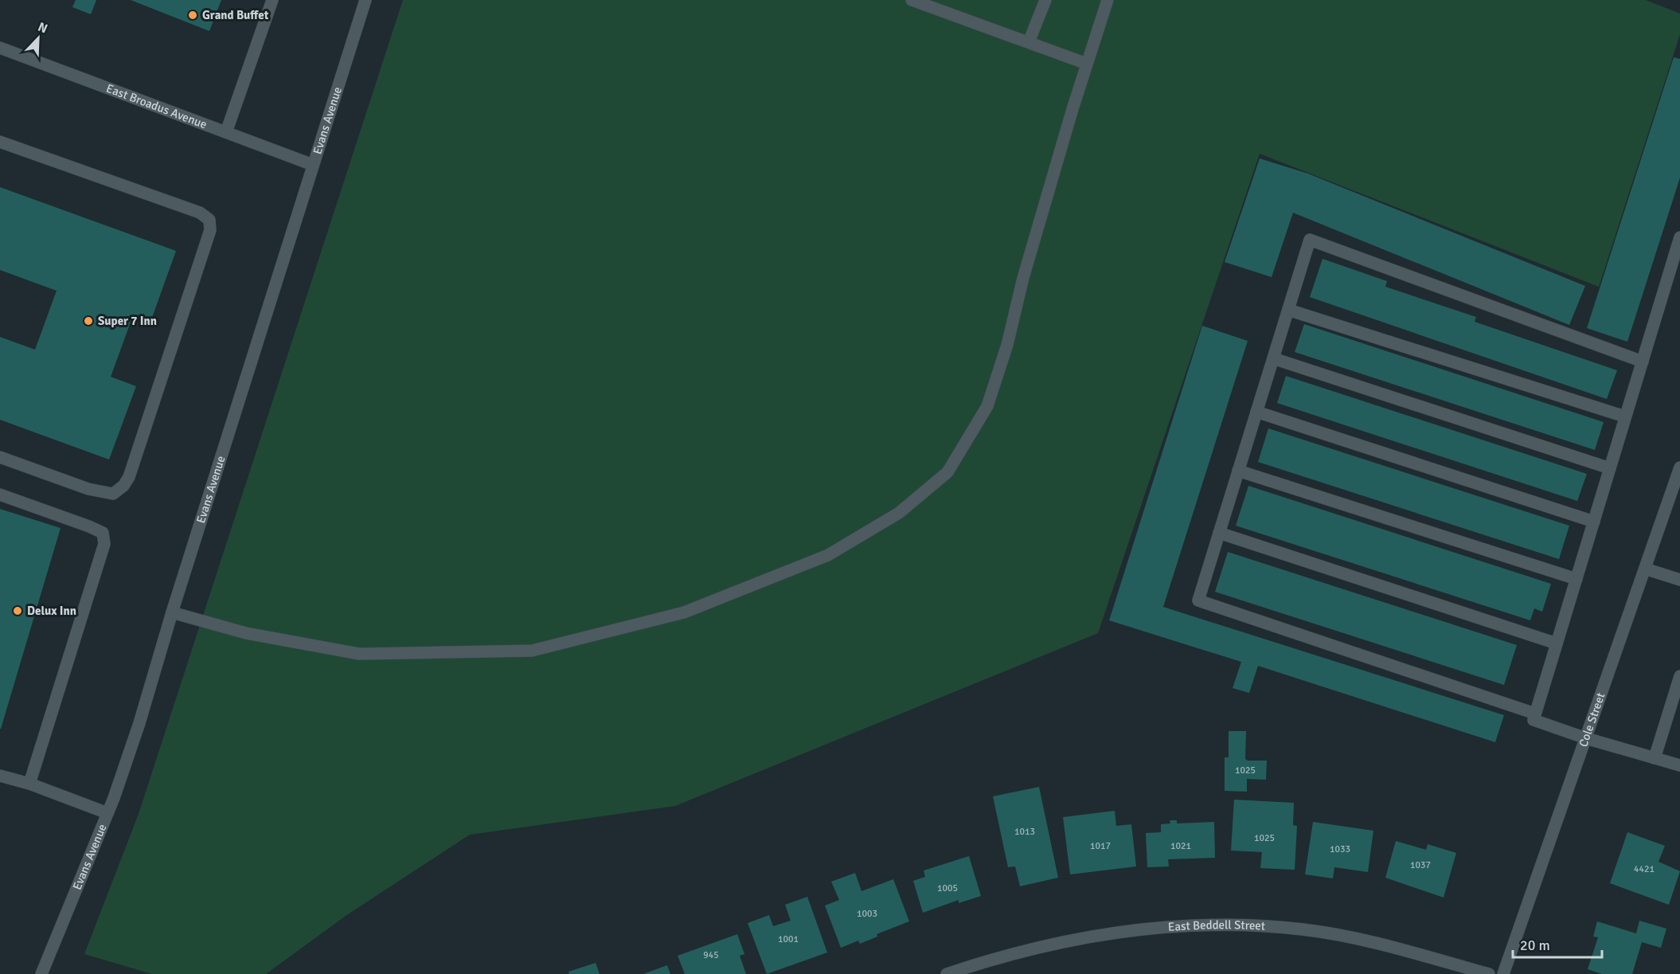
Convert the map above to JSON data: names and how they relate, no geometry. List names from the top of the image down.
{
  "streets": {
    "street": [
      "East Broadus Avenue",
      "Evans Avenue",
      "Cole Street",
      "East Beddell Street"
    ]
  },
  "crossings": [
    ["East Broadus Avenue", "Evans Avenue"]
  ],
  "places": ["Grand Buffet", "Super 7 Inn", "Delux Inn"],
  "house_numbers": [
    "1025",
    "1013",
    "1025",
    "1017",
    "1021",
    "1033",
    "1037",
    "4421",
    "1005",
    "1003",
    "1001",
    "945"
  ],
  "scale_bar": "20 m",
  "north": "top right"
}
